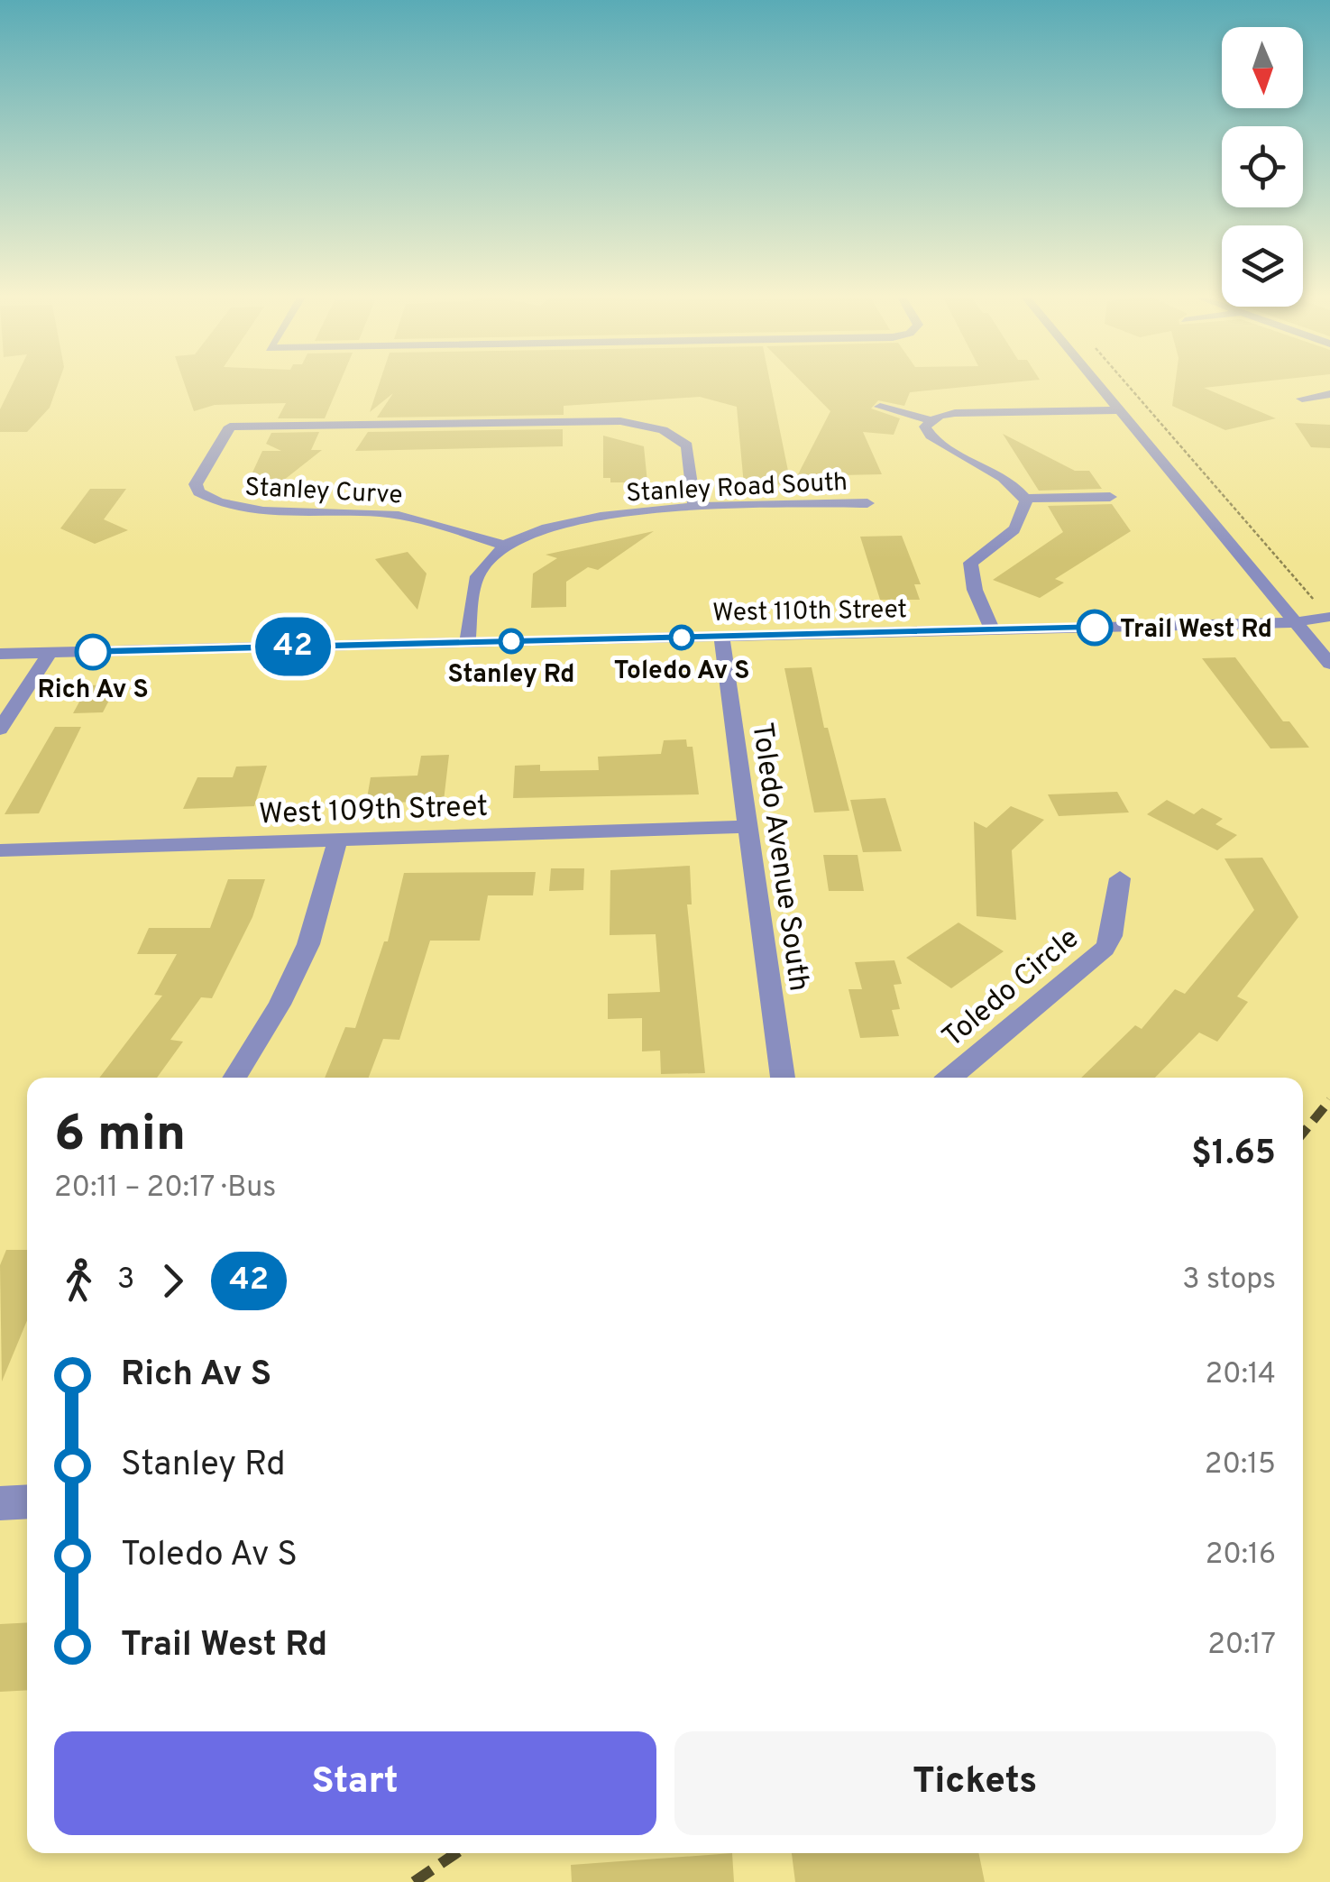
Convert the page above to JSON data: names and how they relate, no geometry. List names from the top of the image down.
{
  "streets": {
    "street": [
      "Stanley Road South",
      "Stanley Curve",
      "West 110th Street",
      "West 109th Street",
      "Toledo Avenue South",
      "Toledo Circle"
    ]
  },
  "crossings": [
    ["Stanley Road South", "Stanley Curve"],
    ["West 110th Street", "Toledo Avenue South"],
    ["West 109th Street", "Toledo Avenue South"]
  ],
  "places": [
    "Trail West Rd",
    "Toledo Av S",
    "Stanley Rd",
    "Rich Av S"
  ],
  "lines": ["bus line 42"],
  "north": "bottom",
  "page": {
    "on_map": "42",
    "heading": ["6 min", "20:11 – 20:17 · Bus", "$1.65"],
    "legs": ["3", "42", "3 stops"],
    "list": [
      {
        "name": "Rich Av S",
        "value": "20:14"
      },
      {
        "name": "Stanley Rd",
        "value": "20:15"
      },
      {
        "name": "Toledo Av S",
        "value": "20:16"
      },
      {
        "name": "Trail West Rd",
        "value": "20:17"
      }
    ],
    "buttons": ["Start", "Tickets"]
  }
}
